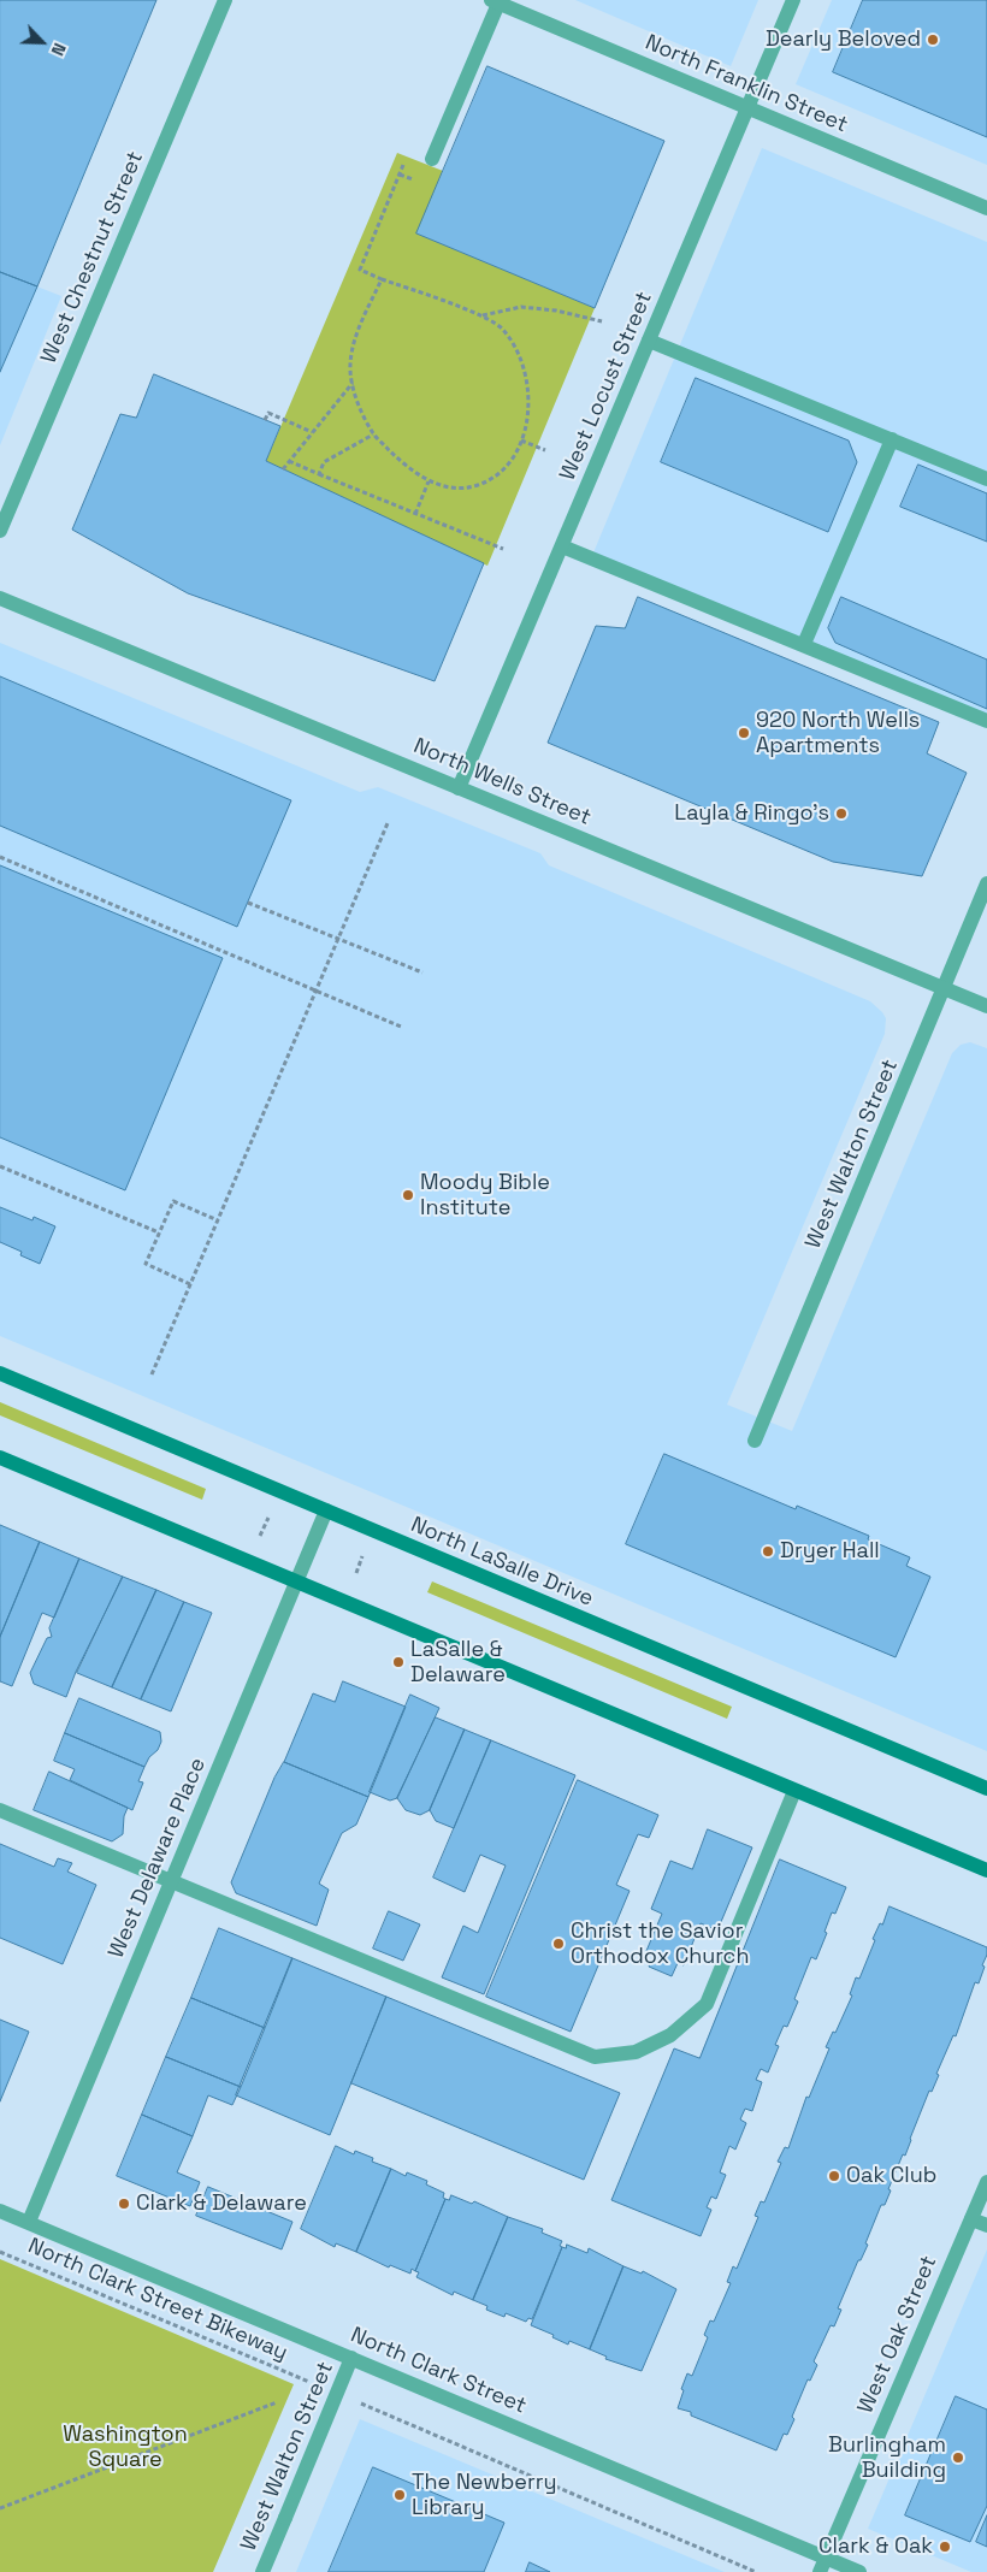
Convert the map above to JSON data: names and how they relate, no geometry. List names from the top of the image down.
{
  "streets": {
    "main road": ["North LaSalle Drive"],
    "street": [
      "North Franklin Street",
      "West Chestnut Street",
      "West Locust Street",
      "North Wells Street",
      "West Walton Street",
      "West Delaware Place",
      "West Oak Street",
      "North Clark Street"
    ],
    "path": ["North Clark Street Bikeway"]
  },
  "crossings": [
    ["North Franklin Street", "West Locust Street"],
    ["West Locust Street", "North Wells Street"],
    ["North Wells Street", "West Walton Street"],
    ["West Walton Street", "North Clark Street Bikeway"],
    ["West Walton Street", "North Clark Street"],
    ["North LaSalle Drive", "West Delaware Place"],
    ["West Delaware Place", "North Clark Street"],
    ["West Oak Street", "North Clark Street"]
  ],
  "parks": ["Washington Square"],
  "places": [
    "Dearly Beloved",
    "920 North Wells Apartments",
    "Layla & Ringo's",
    "Moody Bible Institute",
    "Dryer Hall",
    "LaSalle & Delaware",
    "Christ the Savior Orthodox Church",
    "Oak Club",
    "Clark & Delaware",
    "Burlingham Building",
    "The Newberry Library",
    "Clark & Oak"
  ],
  "north": "bottom right"
}
